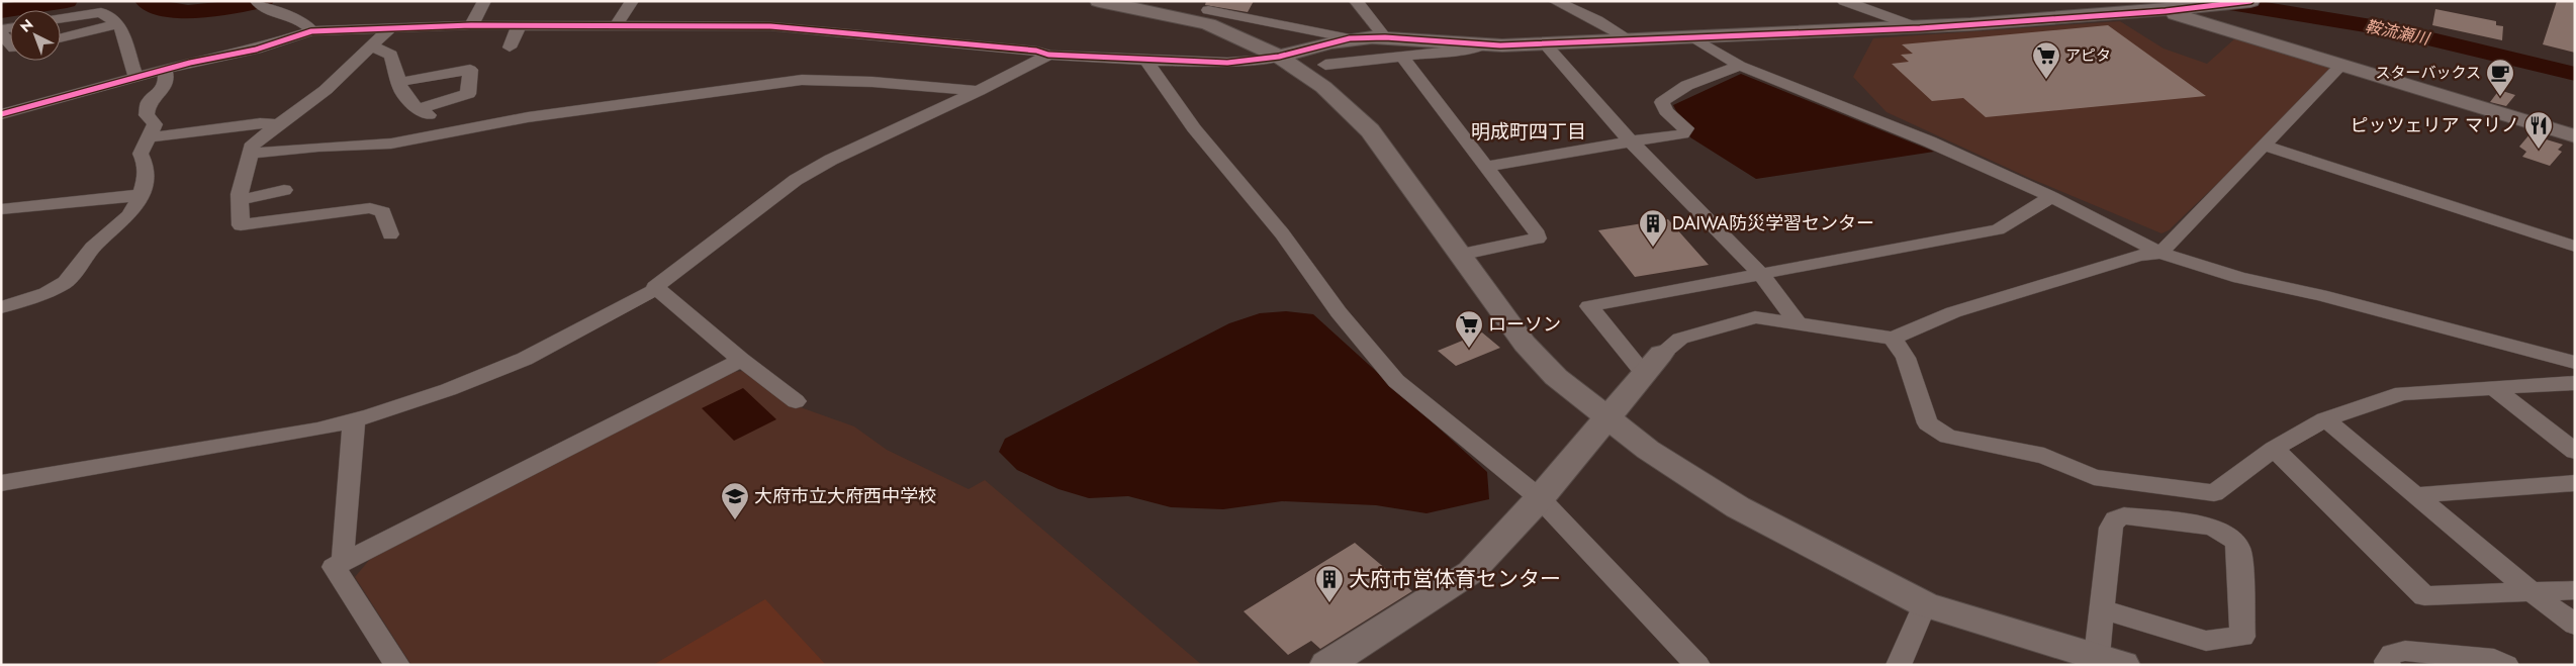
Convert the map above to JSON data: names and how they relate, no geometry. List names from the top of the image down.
{
  "districts": ["明成町四丁目"],
  "water": ["鞍流瀬川"],
  "places": {
    "supermarket": ["アピタ", "ローソン"],
    "cafe": ["スターバックス"],
    "restaurant": ["ピッツェリア マリノ"],
    "building": ["DAIWA防災学習センター", "大府市営体育センター"],
    "school or university": ["大府市立大府西中学校"]
  },
  "north": "top left"
}
